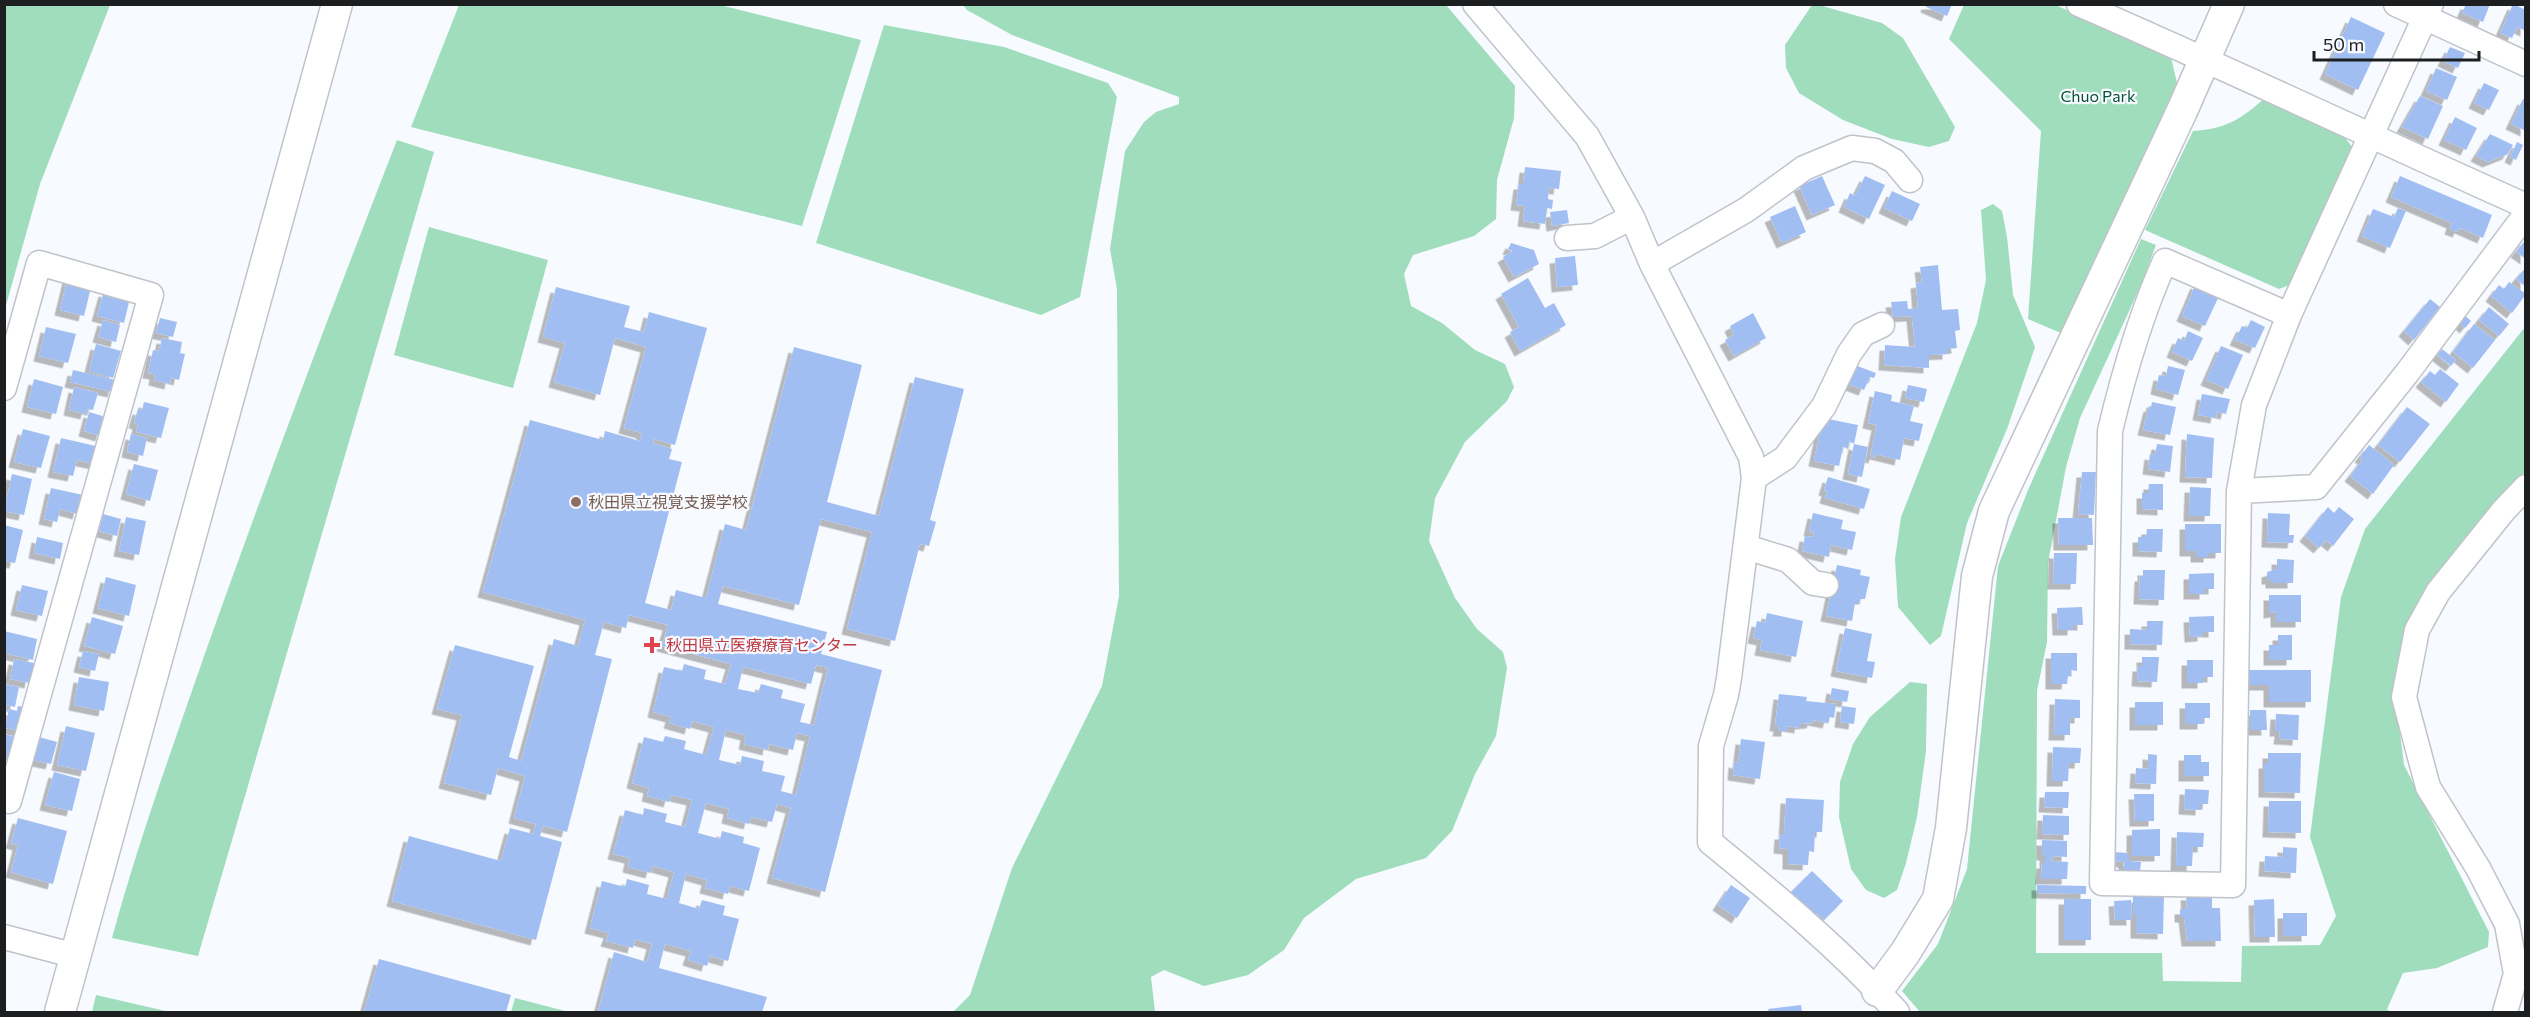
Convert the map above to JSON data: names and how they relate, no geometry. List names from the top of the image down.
{
  "parks": ["Chuo Park"],
  "places": {
    "other": ["秋田県立視覚支援学校"],
    "health": ["秋田県立医療療育センター"]
  },
  "scale_bar": "50 m"
}
